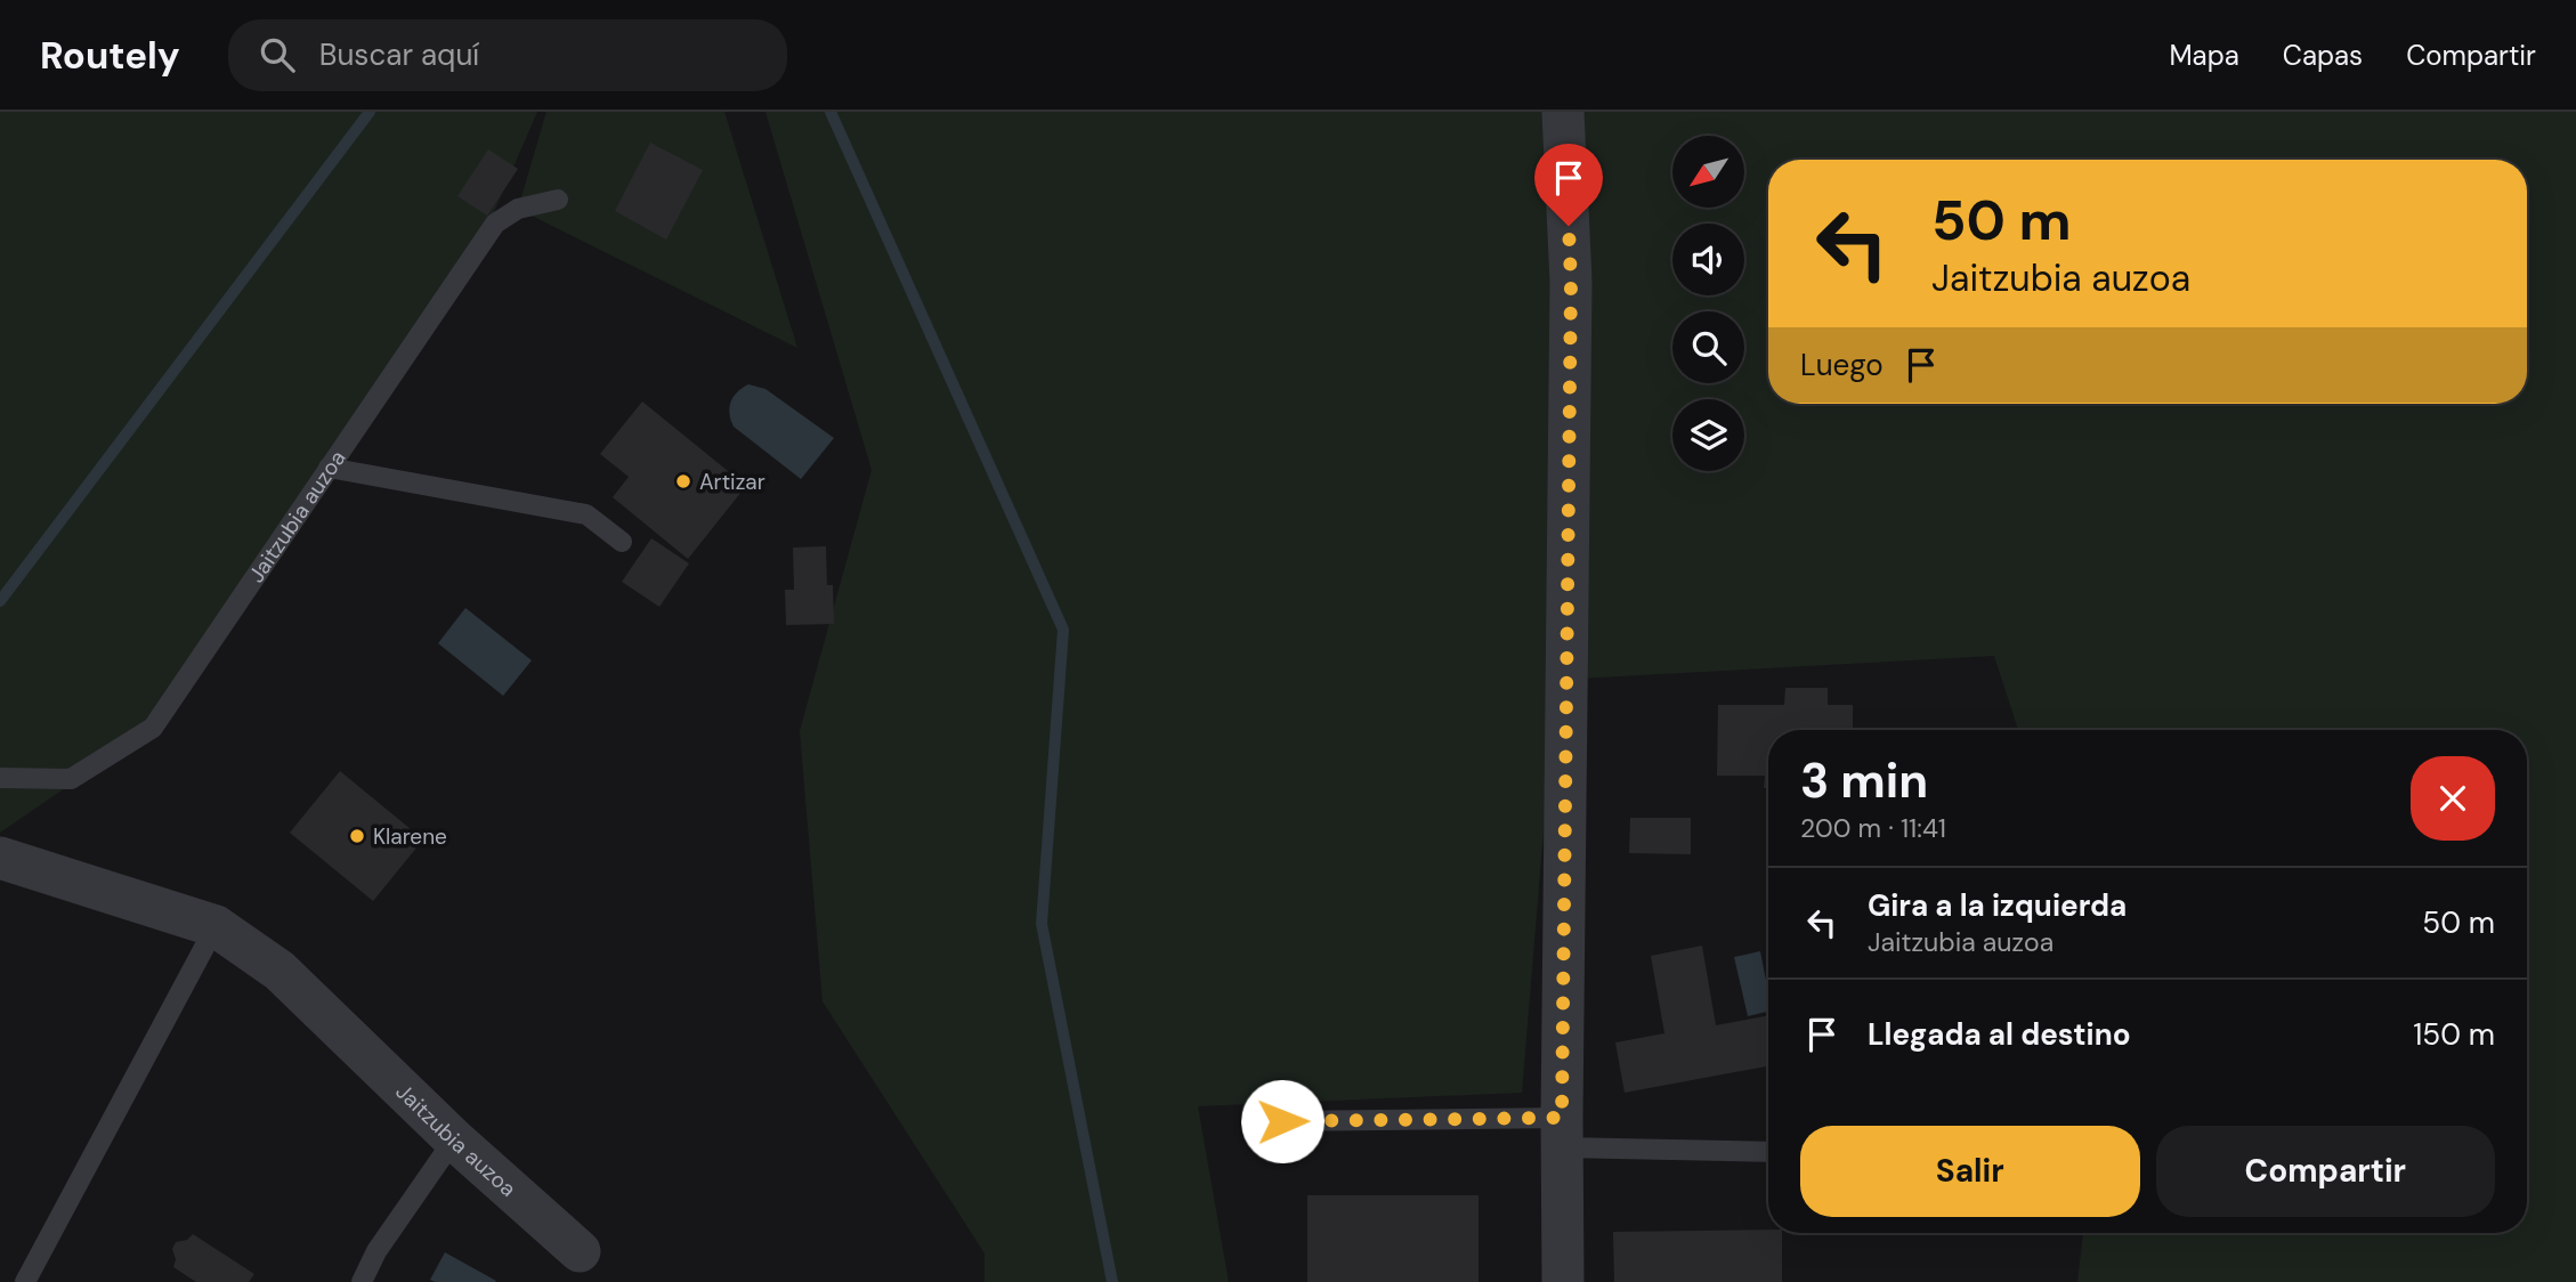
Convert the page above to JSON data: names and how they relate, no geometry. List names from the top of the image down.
{
  "streets": {
    "street": ["Jaitzubia auzoa"]
  },
  "places": ["Artizar", "Klarene"],
  "north": "bottom left",
  "page": {
    "header": "Routely",
    "search": "Buscar aquí",
    "nav": ["Mapa", "Capas", "Compartir"],
    "turn": ["50 m", "Jaitzubia auzoa"],
    "then": "Luego",
    "heading": ["3 min", "200 m · 11:41"],
    "list": [
      {
        "name": "Gira a la izquierda",
        "note": "Jaitzubia auzoa",
        "value": "50 m"
      },
      {
        "name": "Llegada al destino",
        "value": "150 m"
      }
    ],
    "buttons": ["Salir", "Compartir"]
  }
}
